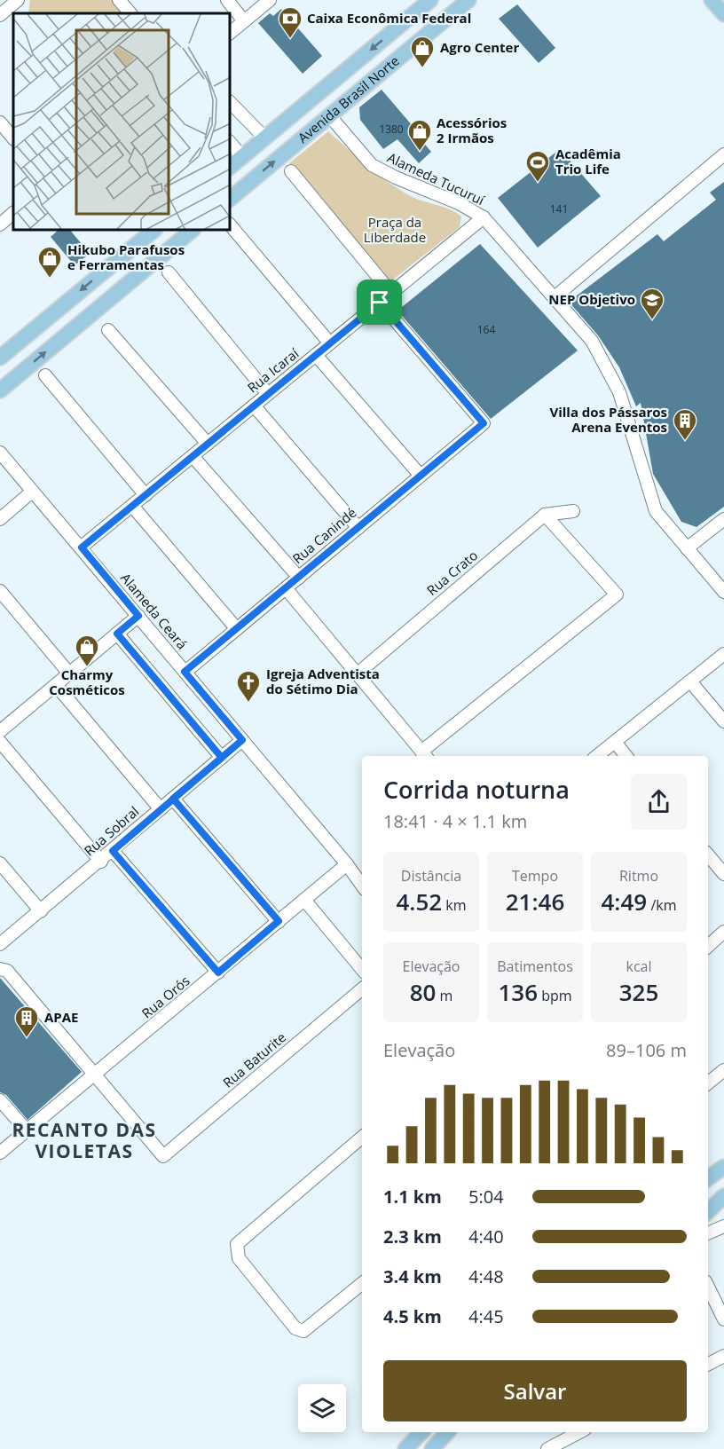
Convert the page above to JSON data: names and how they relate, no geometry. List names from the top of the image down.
{
  "streets": {
    "main road": ["Avenida Brasil Norte"],
    "street": [
      "Alameda Tucuruí",
      "Rua Icaraí",
      "Rua Canindé",
      "Rua Crato",
      "Alameda Ceará",
      "Rua Sobral",
      "Rua Orós",
      "Rua Baturite"
    ]
  },
  "crossings": [
    ["Avenida Brasil Norte", "Alameda Tucuruí"],
    ["Alameda Tucuruí", "Rua Icaraí"],
    ["Rua Icaraí", "Rua Canindé"],
    ["Rua Icaraí", "Alameda Ceará"],
    ["Rua Canindé", "Alameda Ceará"],
    ["Alameda Ceará", "Rua Sobral"],
    ["Alameda Ceará", "Rua Orós"],
    ["Rua Orós", "Rua Baturite"]
  ],
  "districts": ["RECANTO DAS VIOLETAS"],
  "parks": ["Praça da Liberdade"],
  "places": {
    "bank": ["Caixa Econômica Federal"],
    "shop": [
      "Agro Center",
      "Acessórios 2 Irmãos",
      "Hikubo Parafusos e Ferramentas",
      "Charmy Cosméticos"
    ],
    "sports": ["Acadêmia Trio Life"],
    "school or university": ["NEP Objetivo"],
    "building": ["Villa dos Pássaros Arena Eventos", "APAE"],
    "church": ["Igreja Adventista do Sétimo Dia"]
  },
  "house_numbers": ["1380", "141", "164"],
  "page": {
    "heading": ["Corrida noturna", "18:41 · 4 × 1.1 km"],
    "stats": [
      ["Distância", "4.52 km"],
      ["Tempo", "21:46"],
      ["Ritmo", "4:49 /km"],
      ["Elevação", "80 m"],
      ["Batimentos", "136 bpm"],
      ["kcal", "325"]
    ],
    "chart": ["Elevação", "89–106 m"],
    "list": [
      {
        "name": "1.1 km",
        "note": "5:04"
      },
      {
        "name": "2.3 km",
        "note": "4:40"
      },
      {
        "name": "3.4 km",
        "note": "4:48"
      },
      {
        "name": "4.5 km",
        "note": "4:45"
      }
    ],
    "buttons": "Salvar"
  }
}
